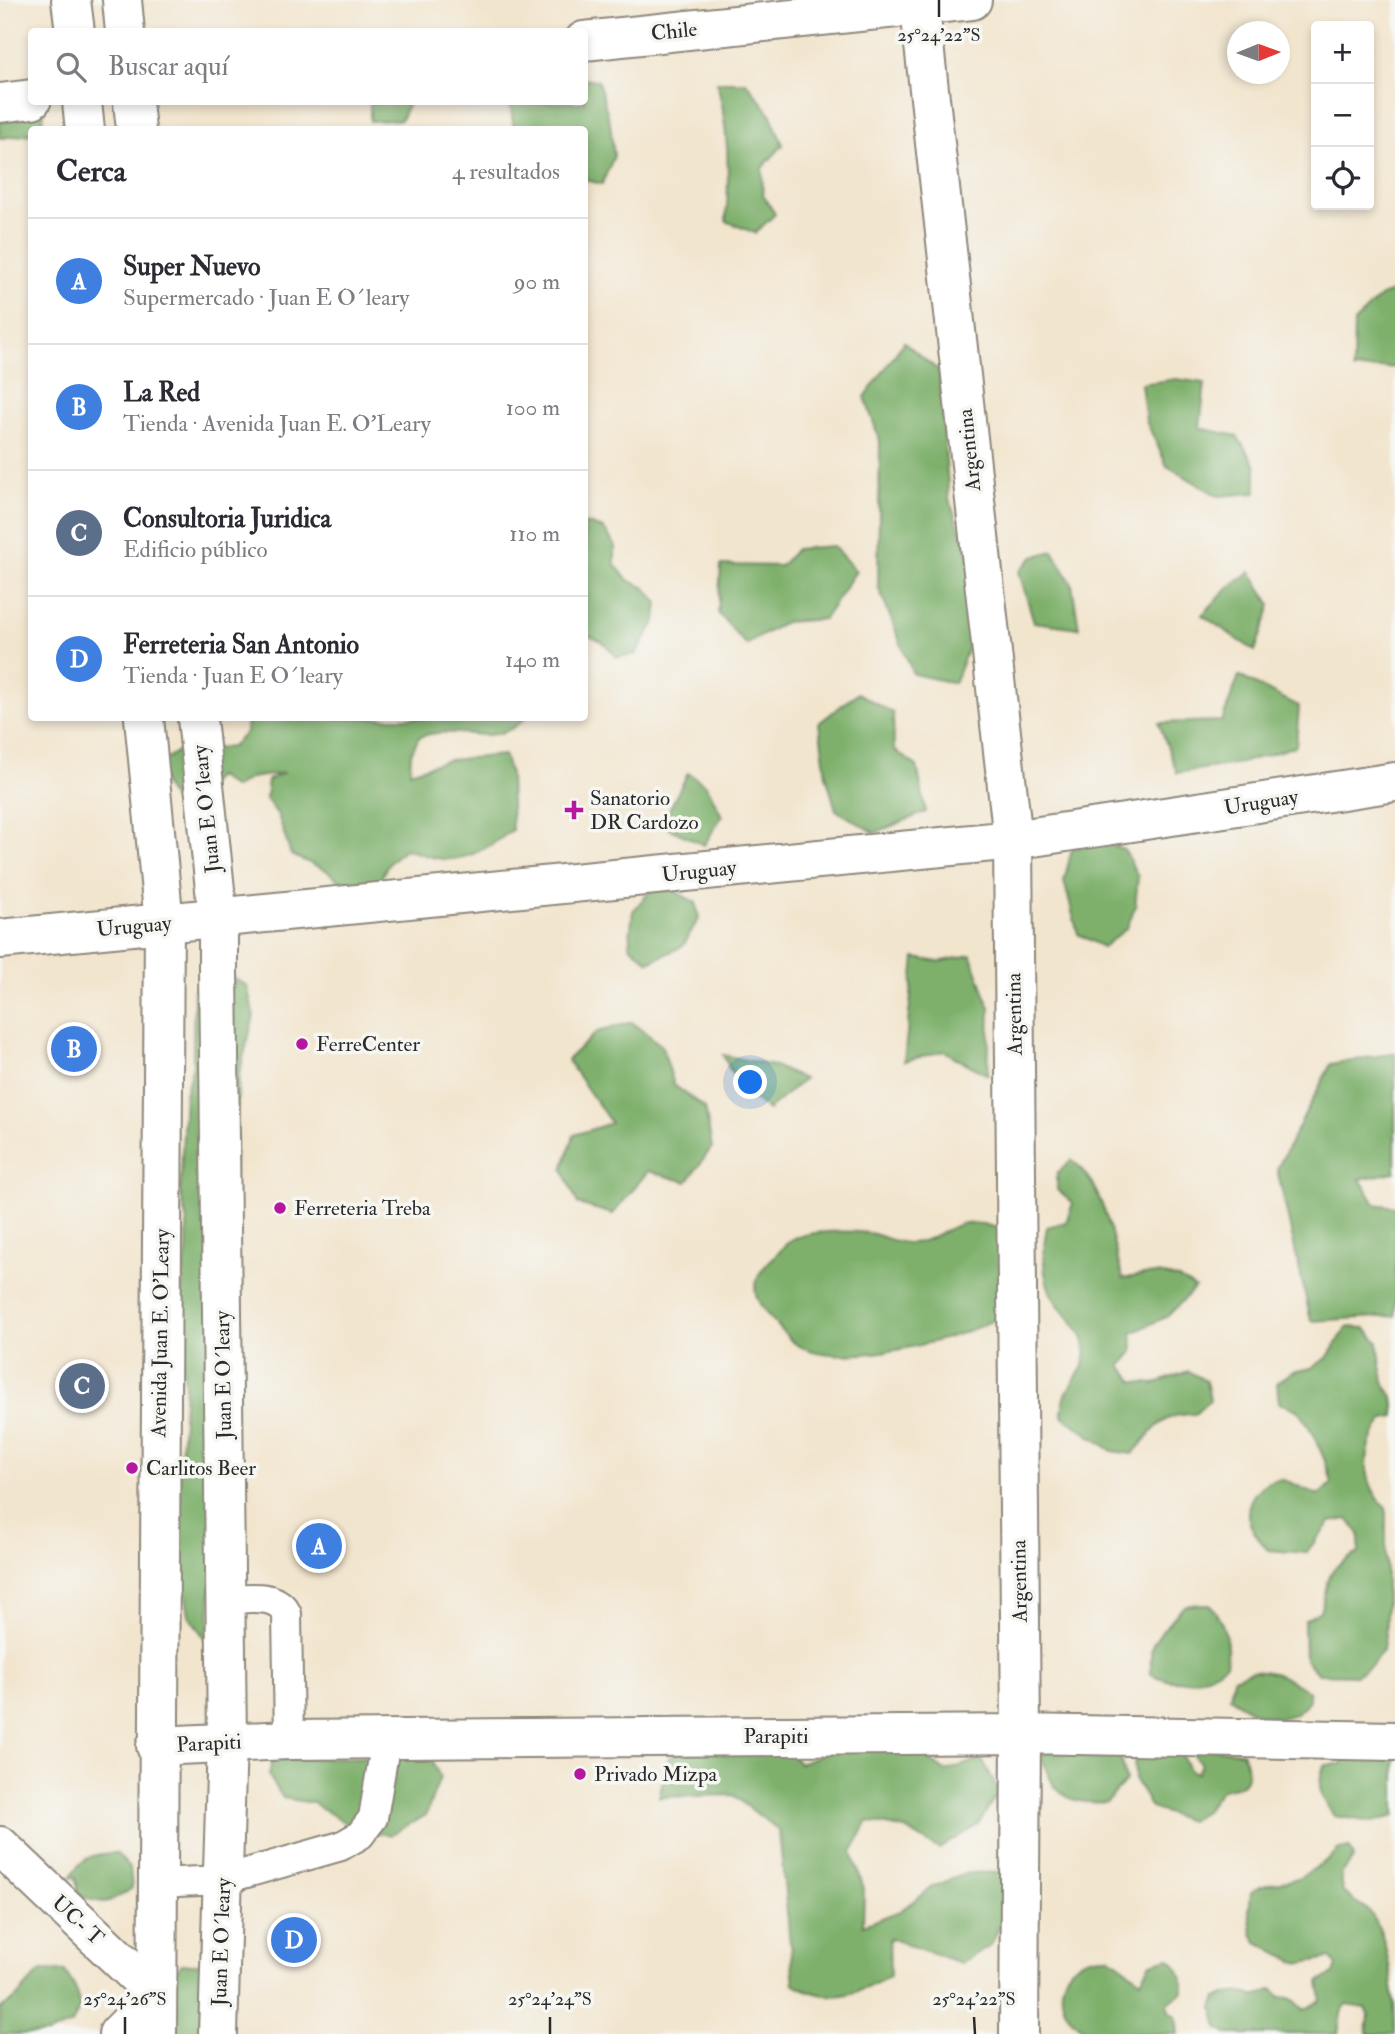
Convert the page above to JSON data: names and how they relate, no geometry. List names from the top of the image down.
{
  "streets": {
    "street": [
      "Chile",
      "Argentina",
      "Uruguay",
      "Juan E O´leary",
      "Avenida Juan E. O'Leary",
      "Parapiti",
      "UC- T"
    ]
  },
  "crossings": [
    ["Chile", "Argentina"],
    ["Argentina", "Uruguay"],
    ["Argentina", "Parapiti"],
    ["Uruguay", "Juan E O´leary"],
    ["Uruguay", "Avenida Juan E. O'Leary"],
    ["Juan E O´leary", "Parapiti"],
    ["Avenida Juan E. O'Leary", "Parapiti"],
    ["Avenida Juan E. O'Leary", "UC- T"]
  ],
  "places": {
    "health": ["Sanatorio DR Cardozo"],
    "other": [
      "FerreCenter",
      "Ferreteria Treba",
      "Carlitos Beer",
      "Privado Mizpa"
    ]
  },
  "north": "right",
  "page": {
    "map_buttons": ["+", "−"],
    "search": "Buscar aquí",
    "heading": ["Cerca", "4 resultados"],
    "list": [
      {
        "mark": "A",
        "name": "Super Nuevo",
        "note": "Supermercado · Juan E O´leary",
        "value": "90 m"
      },
      {
        "mark": "B",
        "name": "La Red",
        "note": "Tienda · Avenida Juan E. O'Leary",
        "value": "100 m"
      },
      {
        "mark": "C",
        "name": "Consultoria Juridica",
        "note": "Edificio público",
        "value": "110 m"
      },
      {
        "mark": "D",
        "name": "Ferreteria San Antonio",
        "note": "Tienda · Juan E O´leary",
        "value": "140 m"
      }
    ],
    "pins": [
      "B",
      "C",
      "A",
      "D"
    ]
  },
  "coordinates": ["25°24'22\"S", "25°24'26\"S", "25°24'24\"S"]
}
